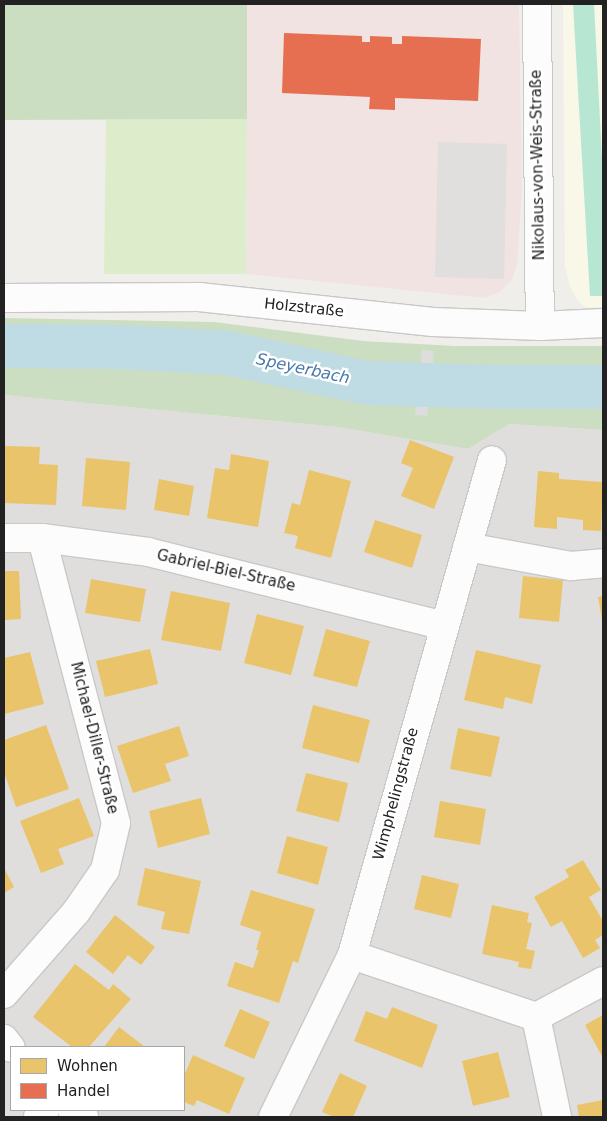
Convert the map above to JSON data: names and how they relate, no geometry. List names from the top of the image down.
{
  "streets": {
    "street": [
      "Nikolaus-von-Weis-Straße",
      "Holzstraße",
      "Gabriel-Biel-Straße",
      "Michael-Diller-Straße",
      "Wimphelingstraße"
    ]
  },
  "crossings": [
    ["Nikolaus-von-Weis-Straße", "Holzstraße"],
    ["Gabriel-Biel-Straße", "Michael-Diller-Straße"],
    ["Gabriel-Biel-Straße", "Wimphelingstraße"]
  ],
  "water": ["Speyerbach"],
  "legend": ["Wohnen", "Handel"]
}
